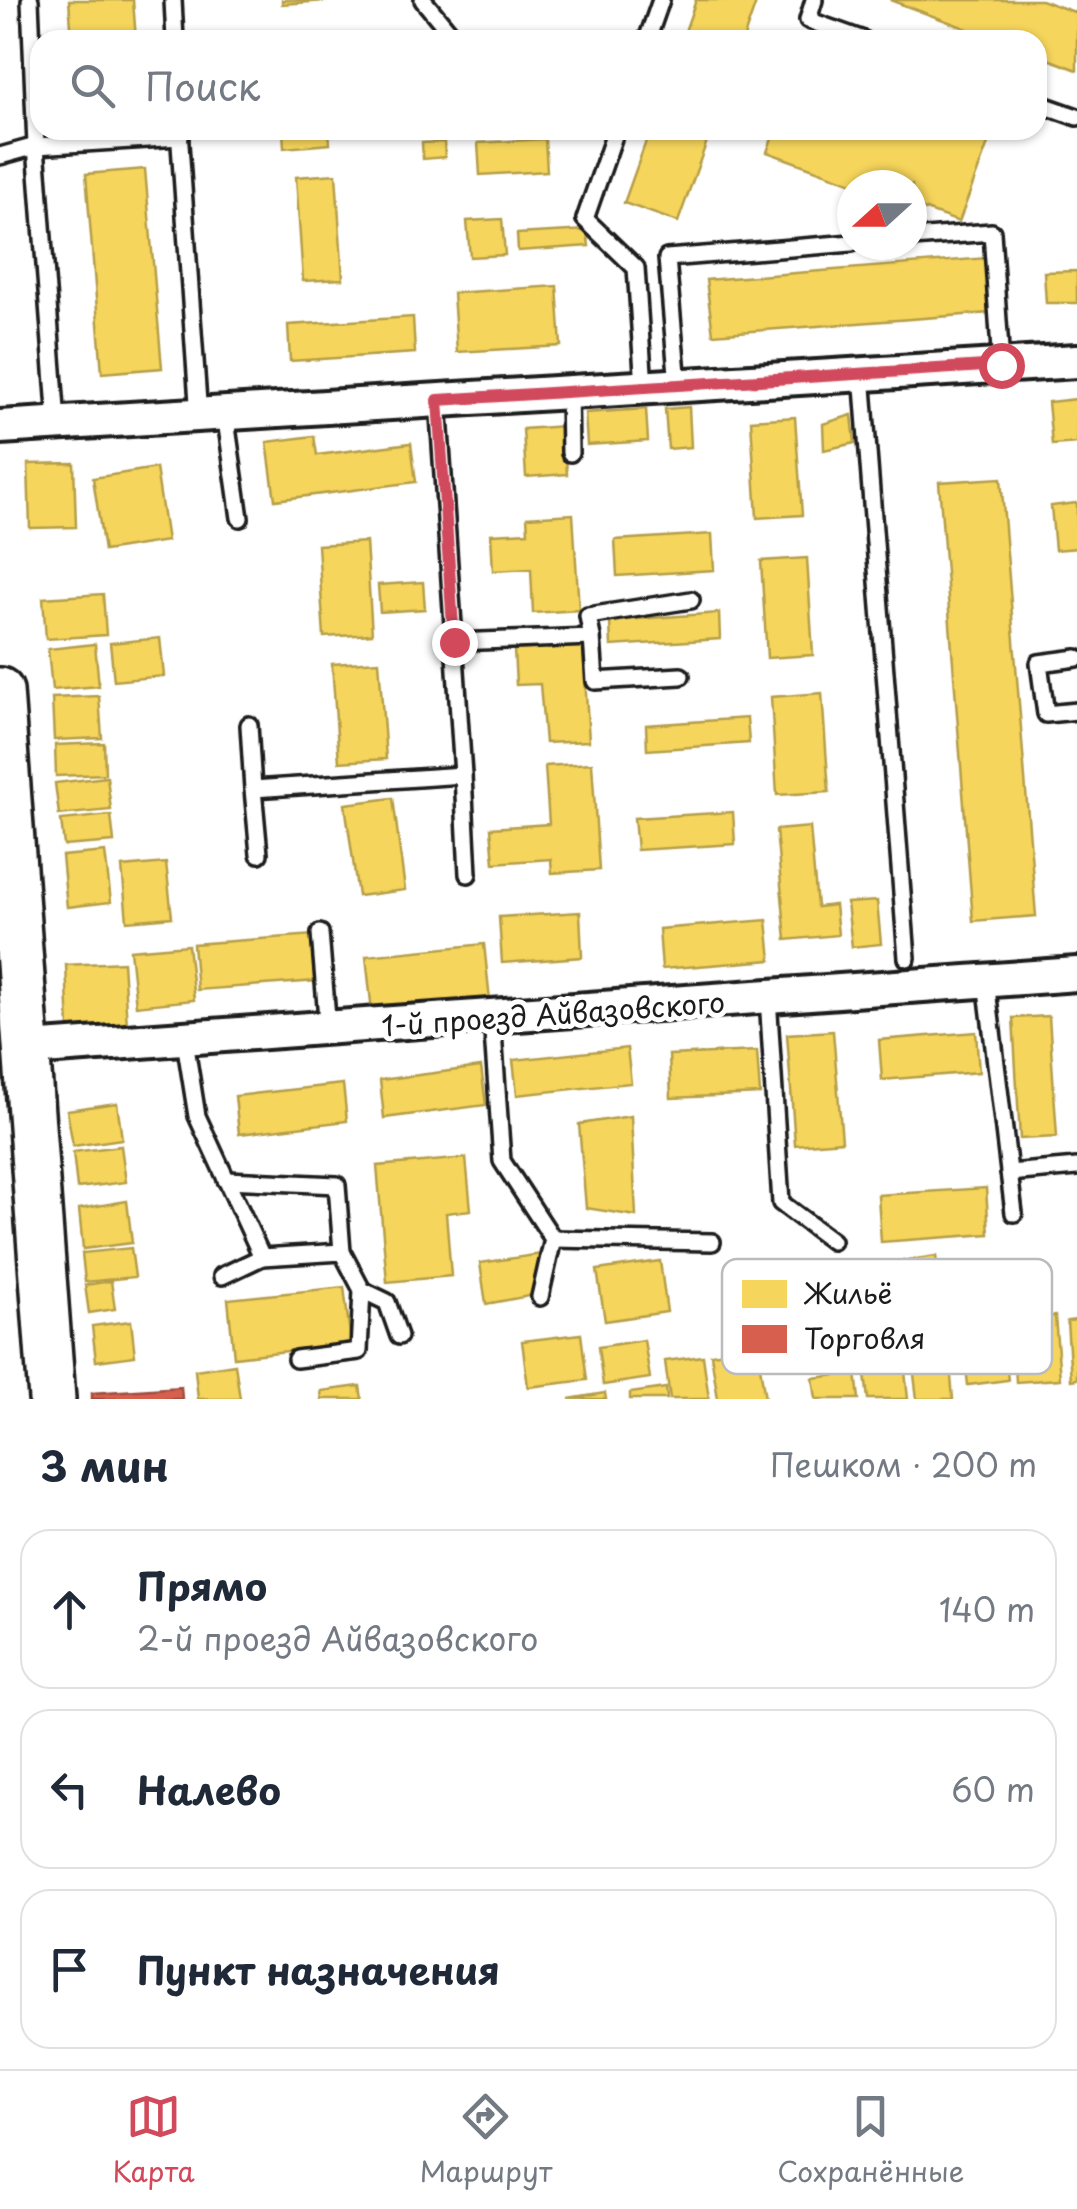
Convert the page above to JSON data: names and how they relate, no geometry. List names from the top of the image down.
{
  "streets": {
    "street": ["1-й проезд Айвазовского"]
  },
  "legend": ["Жильё", "Торговля"],
  "north": "left",
  "page": {
    "search": "Поиск",
    "heading": ["3 мин", "Пешком · 200 m"],
    "list": [
      ["Прямо", "2-й проезд Айвазовского", "140 m"],
      ["Налево", "60 m"],
      "Пункт назначения"
    ],
    "nav": ["Карта", "Маршрут", "Сохранённые"]
  }
}
